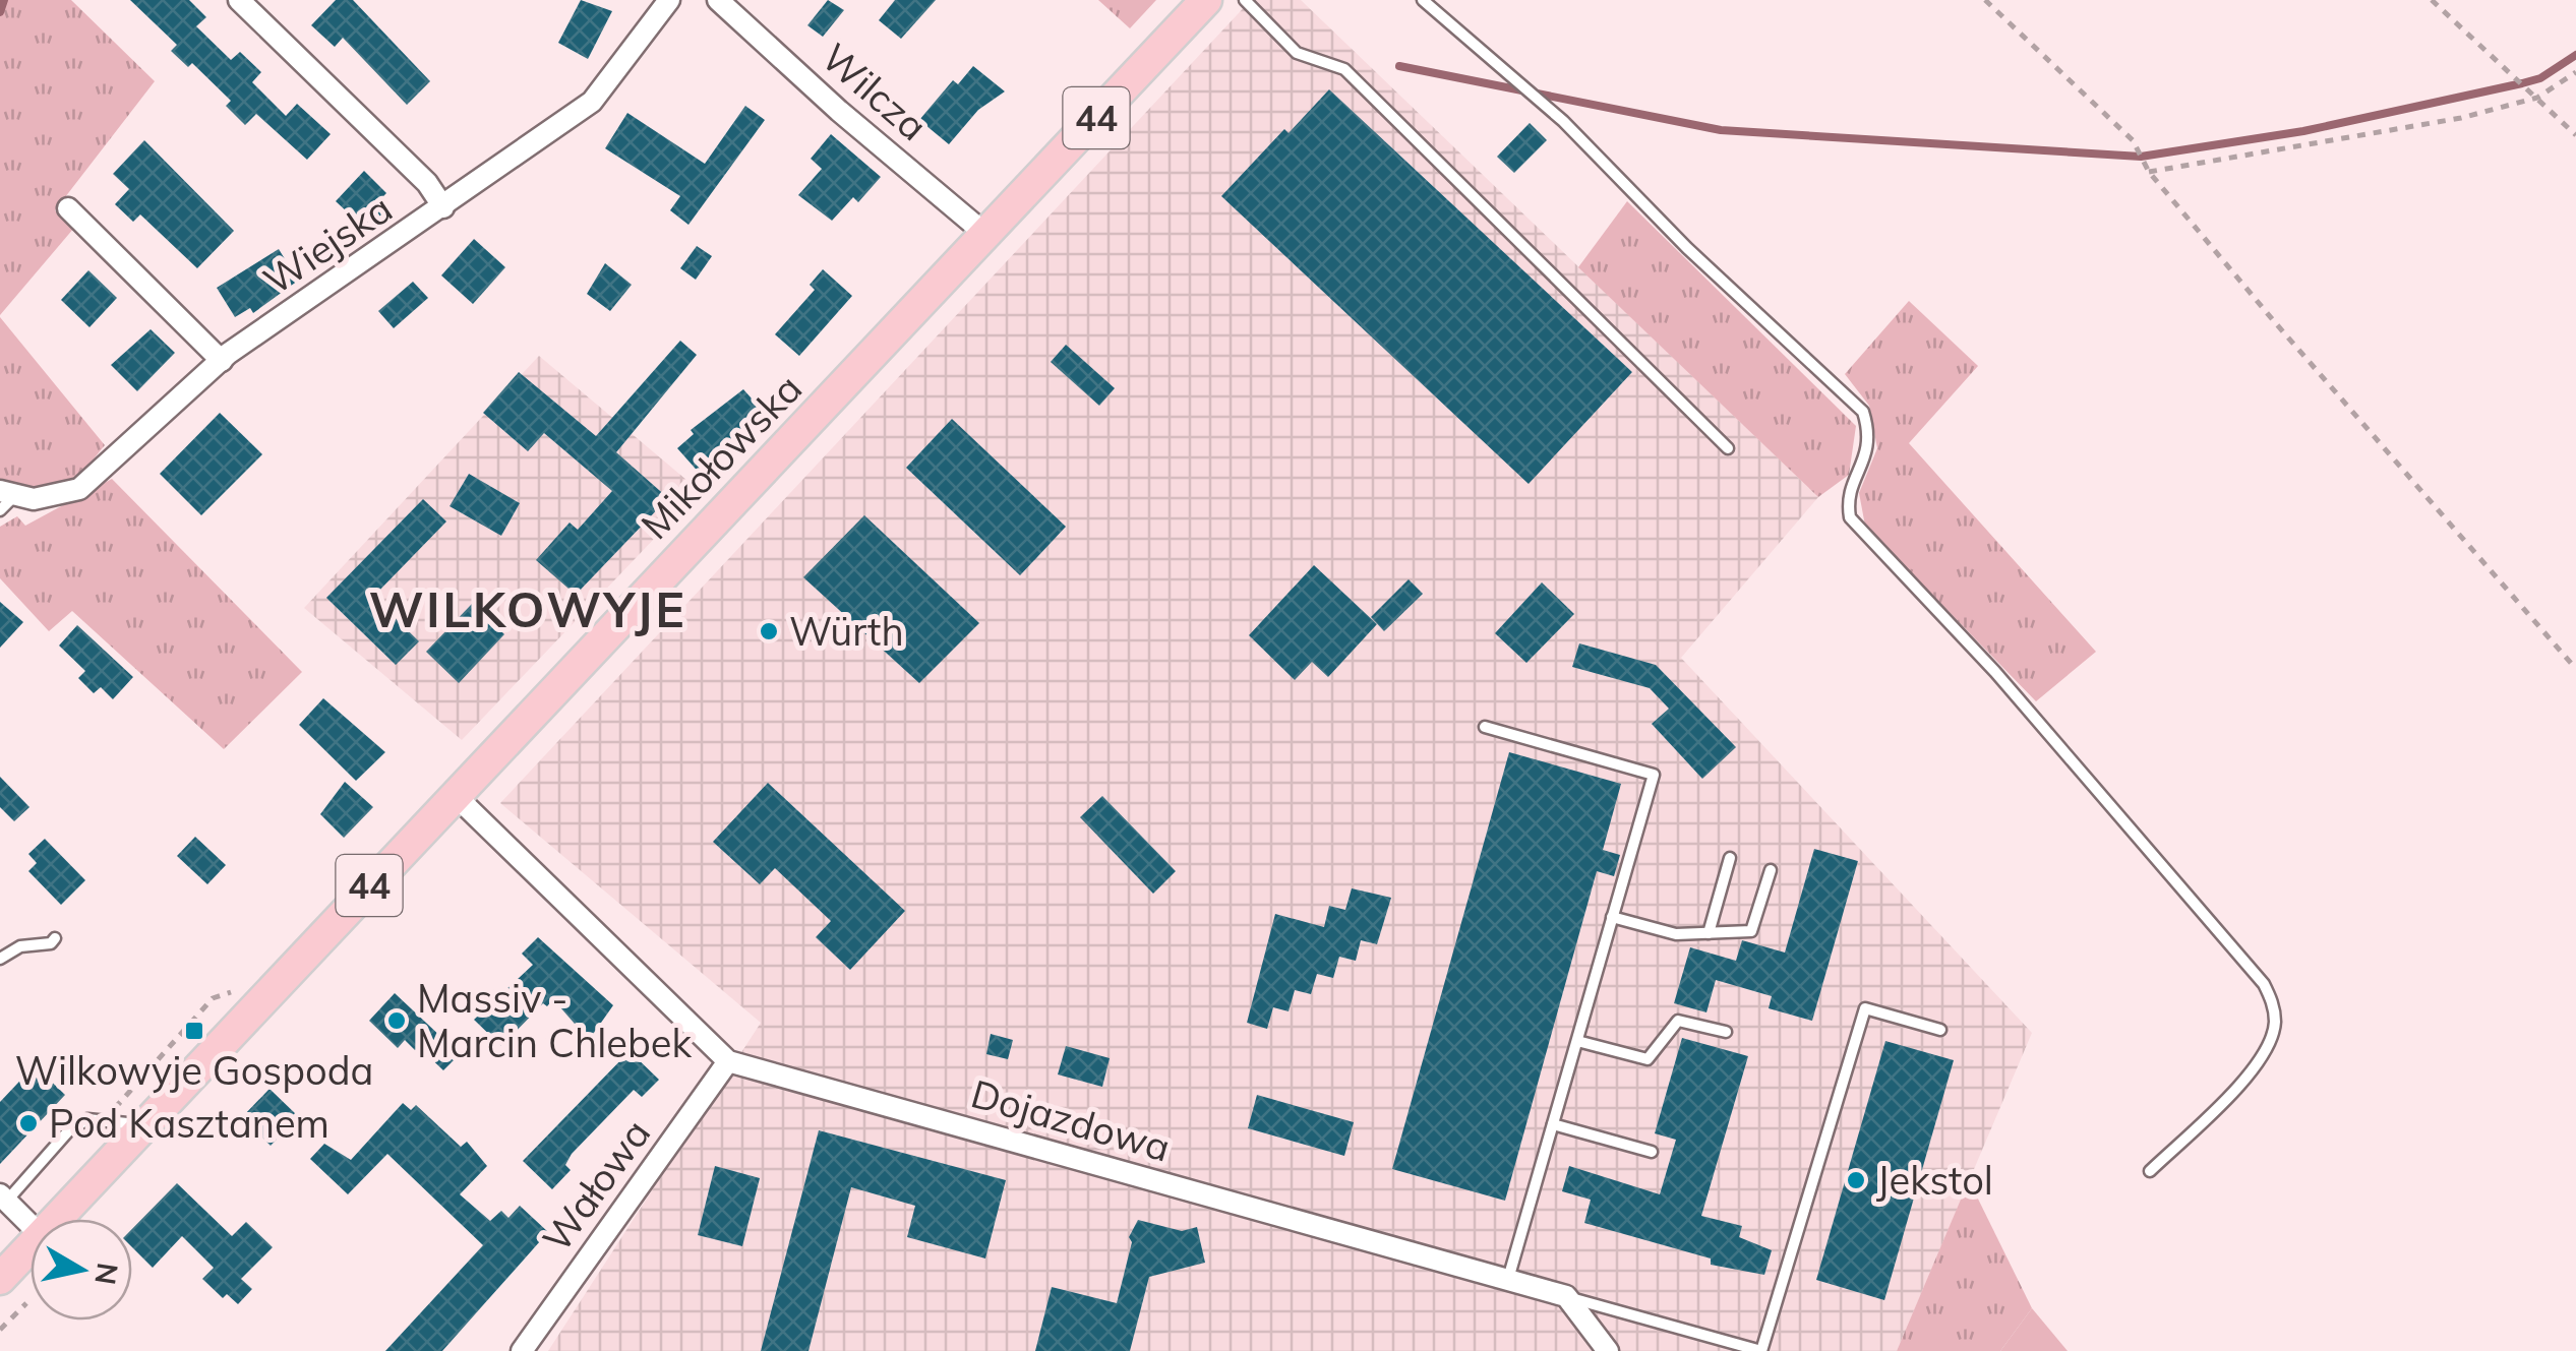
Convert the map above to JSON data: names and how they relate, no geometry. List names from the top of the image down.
{
  "streets": {
    "main road": ["44", "Mikołowska"],
    "street": [
      "Wilcza",
      "Wiejska",
      "Dojazdowa",
      "Wałowa"
    ]
  },
  "crossings": [
    ["Wilcza", "Mikołowska"],
    ["Mikołowska", "Dojazdowa"],
    ["Dojazdowa", "Wałowa"]
  ],
  "districts": ["WILKOWYJE"],
  "places": {
    "other": [
      "Würth",
      "Massiv - Marcin Chlebek",
      "Pod Kasztanem",
      "Jekstol"
    ],
    "transit": ["Wilkowyje Gospoda"]
  },
  "north": "right"
}
